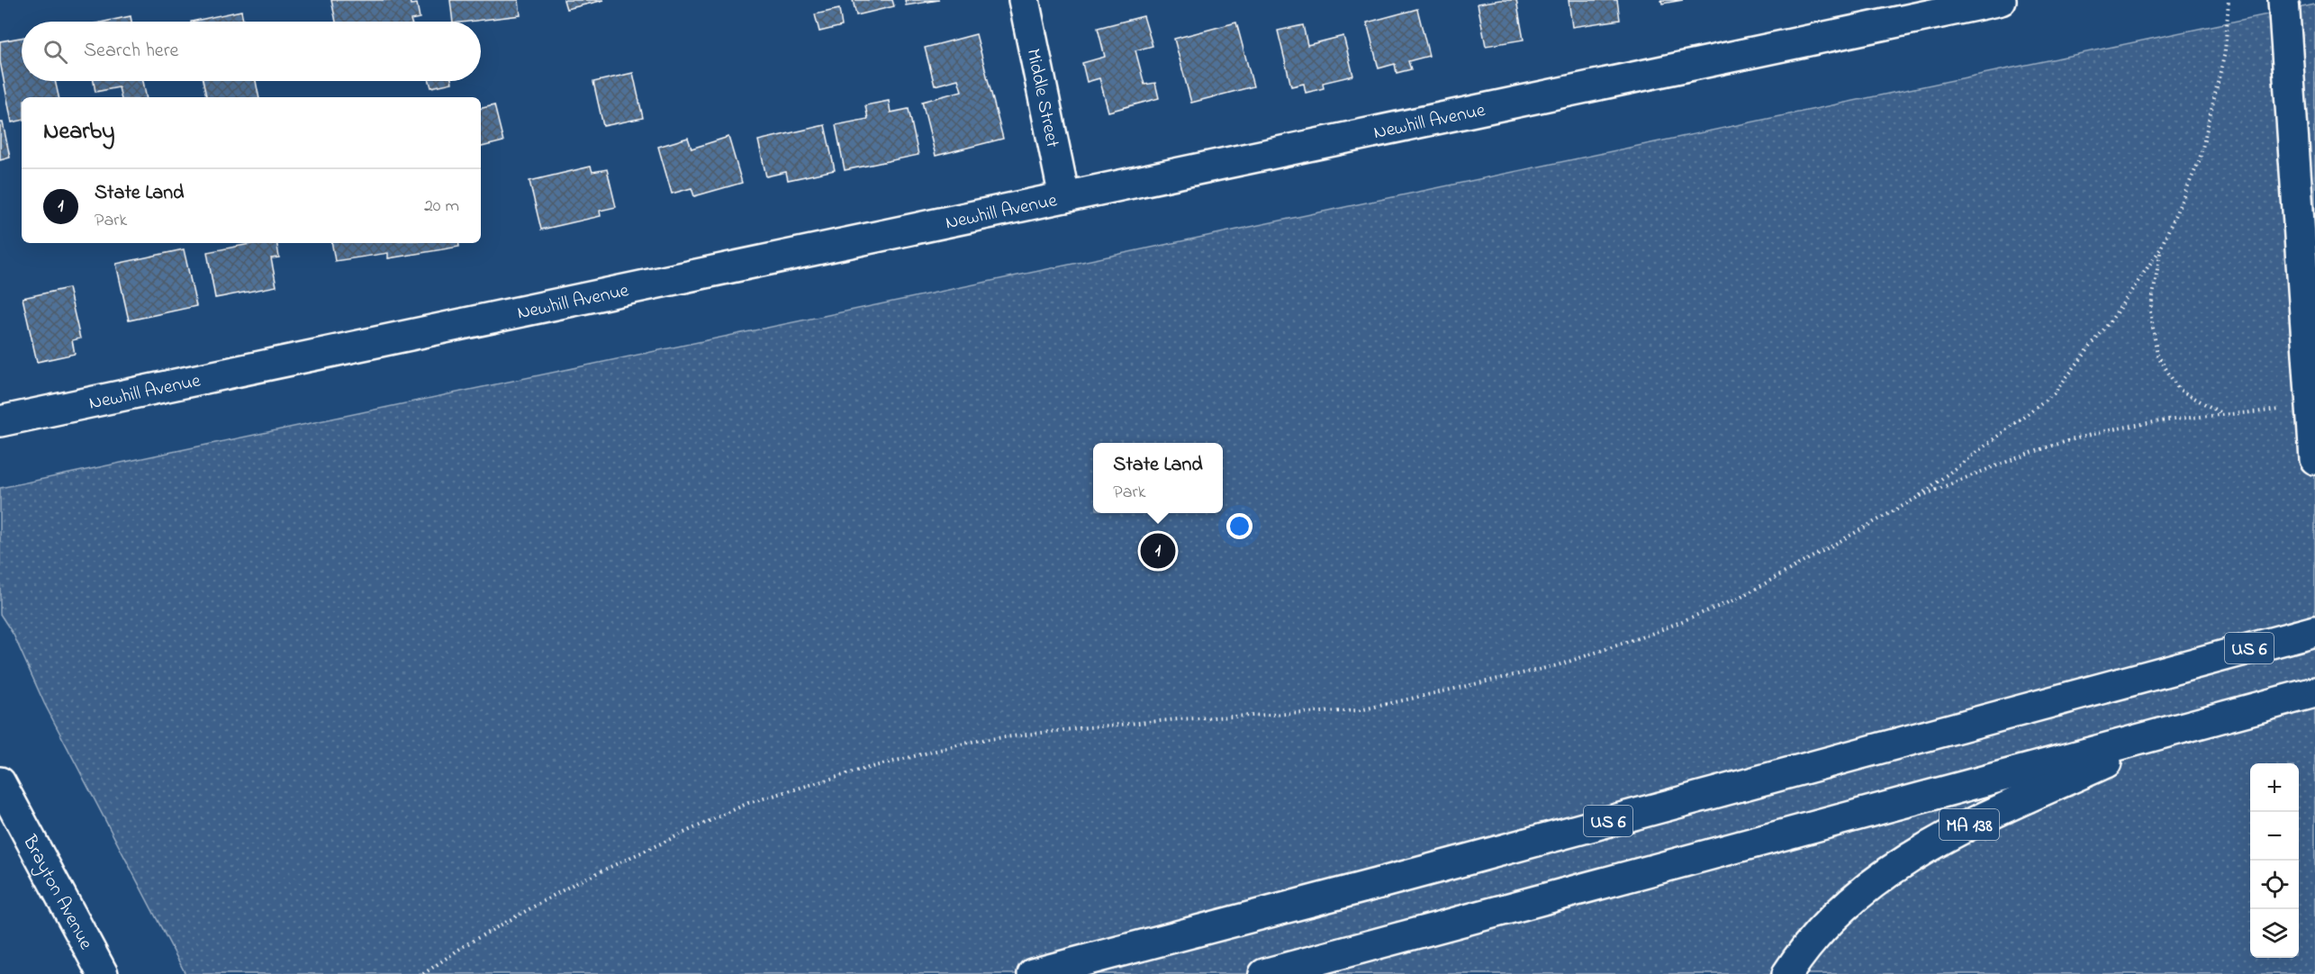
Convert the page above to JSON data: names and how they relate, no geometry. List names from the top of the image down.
{
  "streets": {
    "main road": [
      "Middle Street",
      "Newhill Avenue",
      "US 6",
      "MA 138",
      "Brayton Avenue"
    ]
  },
  "crossings": [
    ["Middle Street", "Newhill Avenue"]
  ],
  "page": {
    "search": "Search here",
    "heading": "Nearby",
    "list": [
      {
        "mark": "1",
        "name": "State Land",
        "note": "Park",
        "value": "20 m"
      }
    ],
    "popup": ["State Land", "Park"],
    "pins": "1",
    "map_buttons": ["+", "−"]
  }
}
